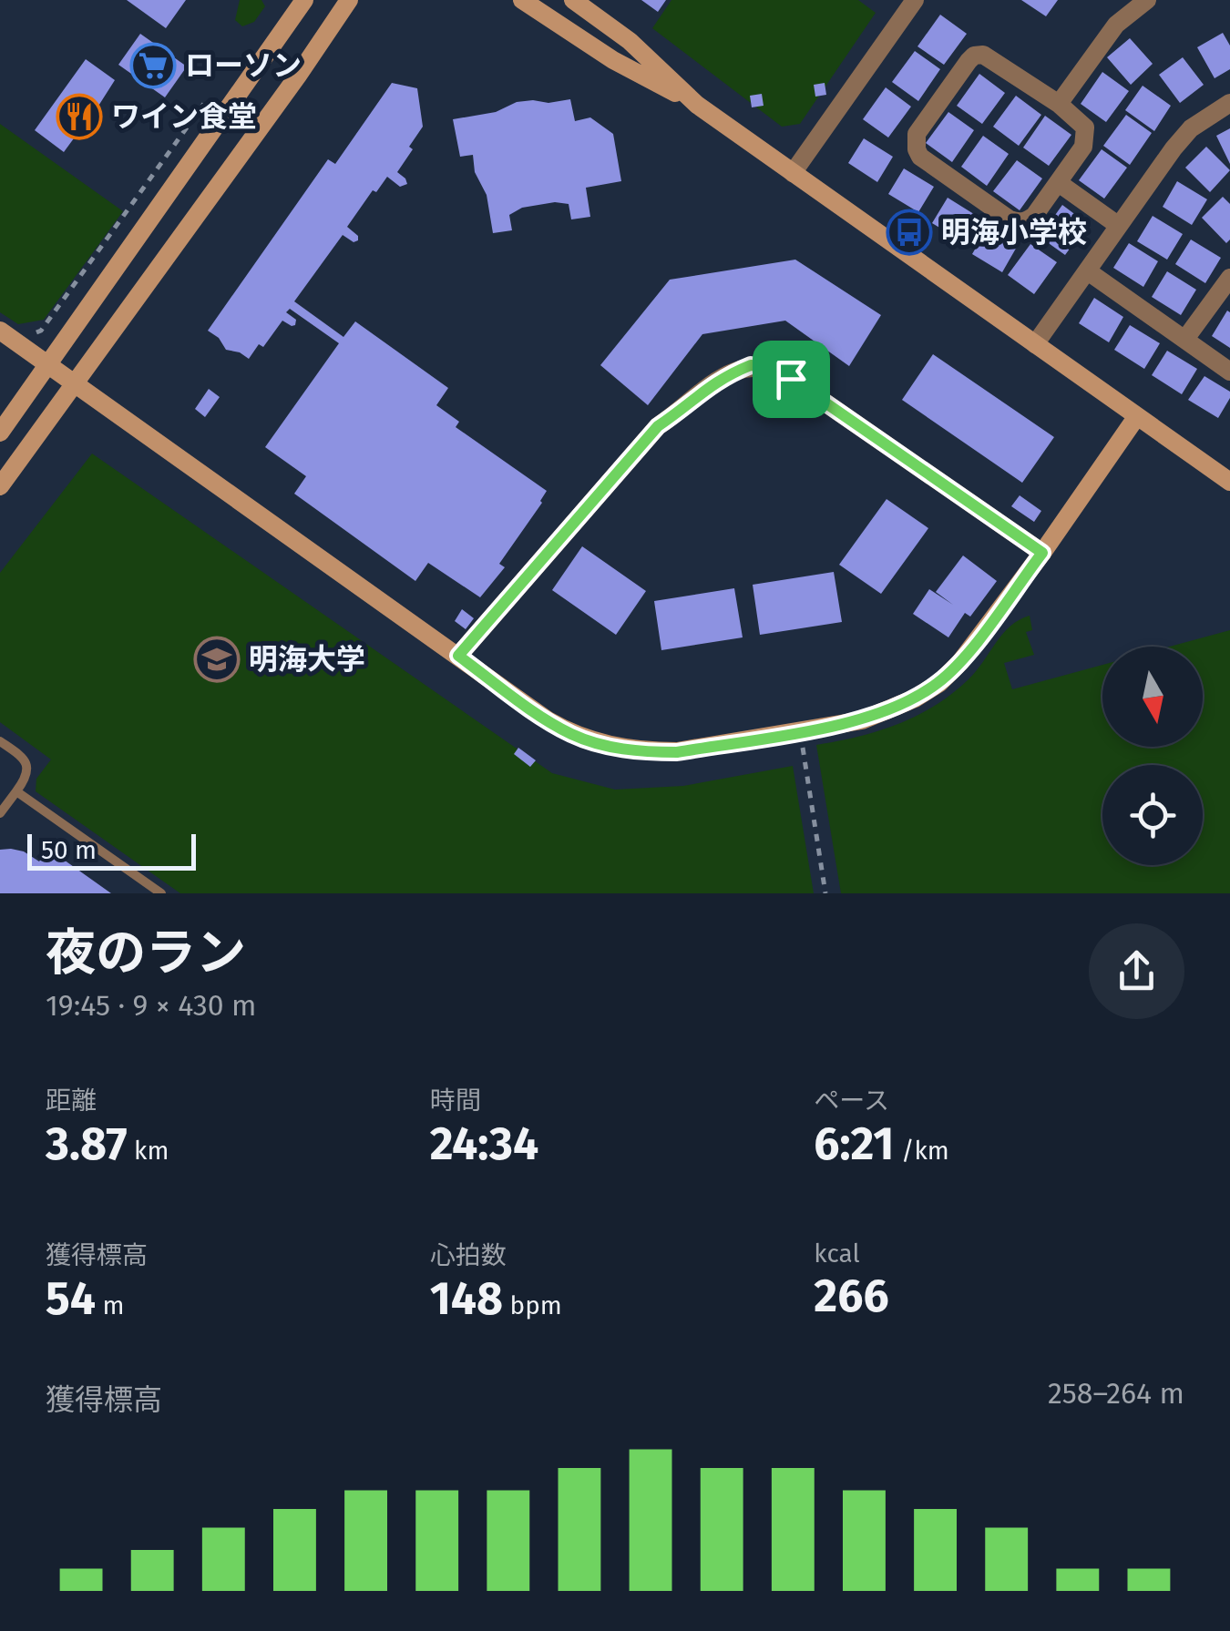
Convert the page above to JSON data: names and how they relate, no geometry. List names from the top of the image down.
{
  "places": {
    "supermarket": ["ローソン"],
    "restaurant": ["ワイン食堂"],
    "bus stop": ["明海小学校"],
    "school or university": ["明海大学"]
  },
  "scale_bar": "50 m",
  "north": "bottom",
  "page": {
    "scale": "50 m",
    "heading": ["夜のラン", "19:45 · 9 × 430 m"],
    "stats": [
      ["距離", "3.87 km"],
      ["時間", "24:34"],
      ["ペース", "6:21 /km"],
      ["獲得標高", "54 m"],
      ["心拍数", "148 bpm"],
      ["kcal", "266"]
    ],
    "chart": ["獲得標高", "258–264 m"]
  }
}
